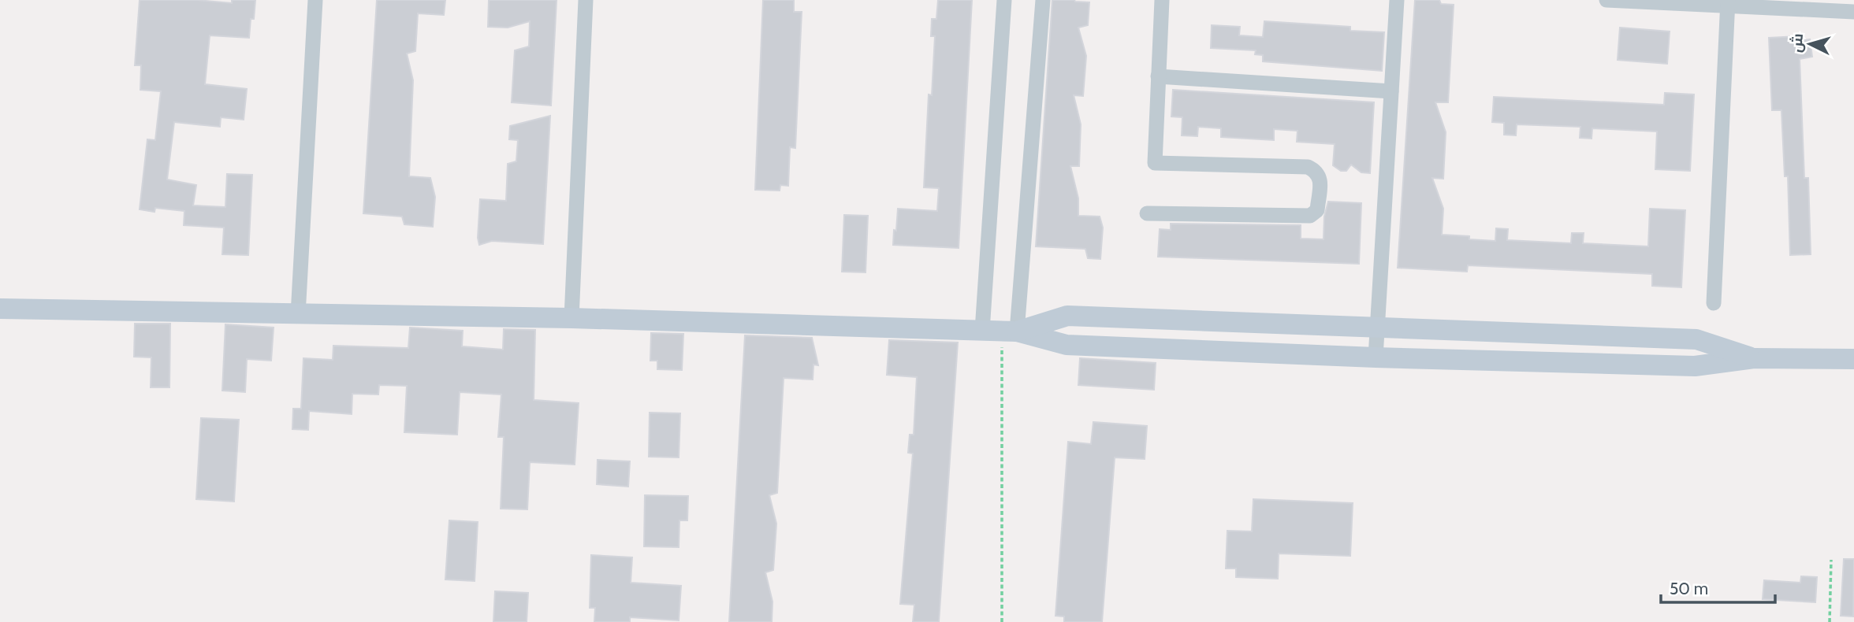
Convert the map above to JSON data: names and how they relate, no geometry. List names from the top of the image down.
{
  "scale_bar": "50 m",
  "north": "left"
}
